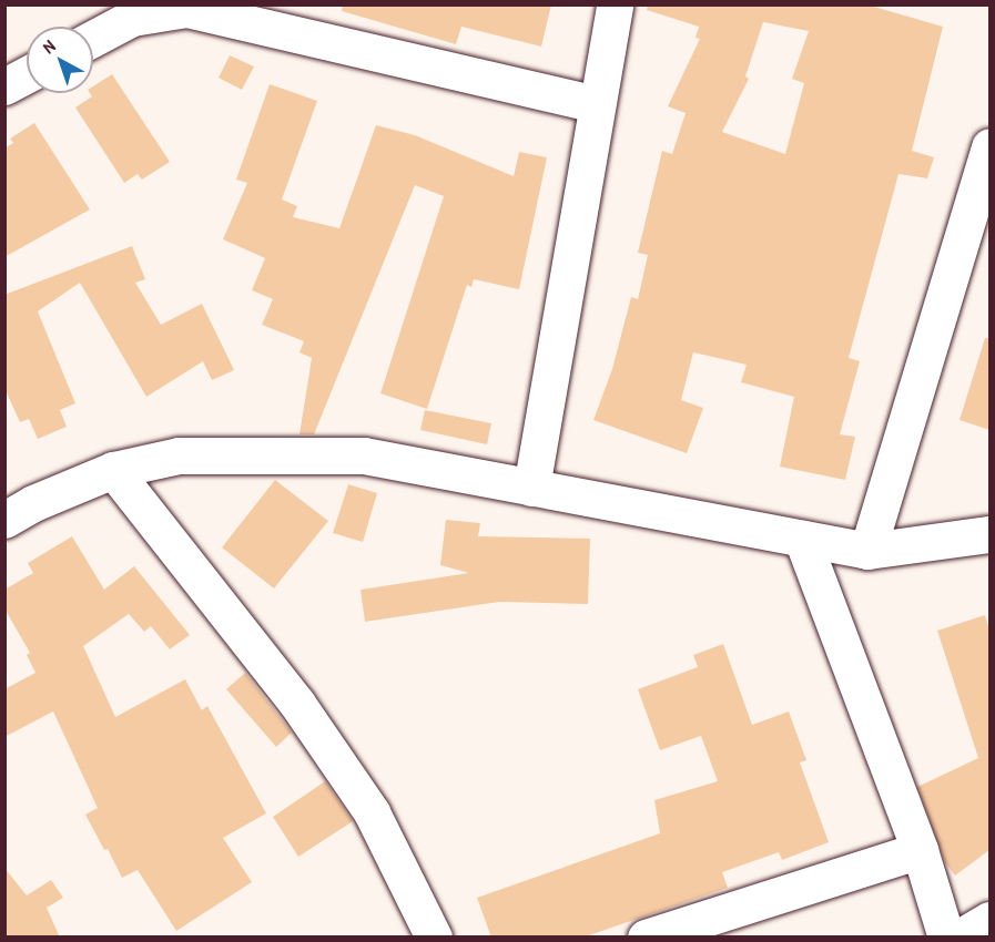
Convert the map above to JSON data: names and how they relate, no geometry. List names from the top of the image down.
{
  "north": "top left"
}
